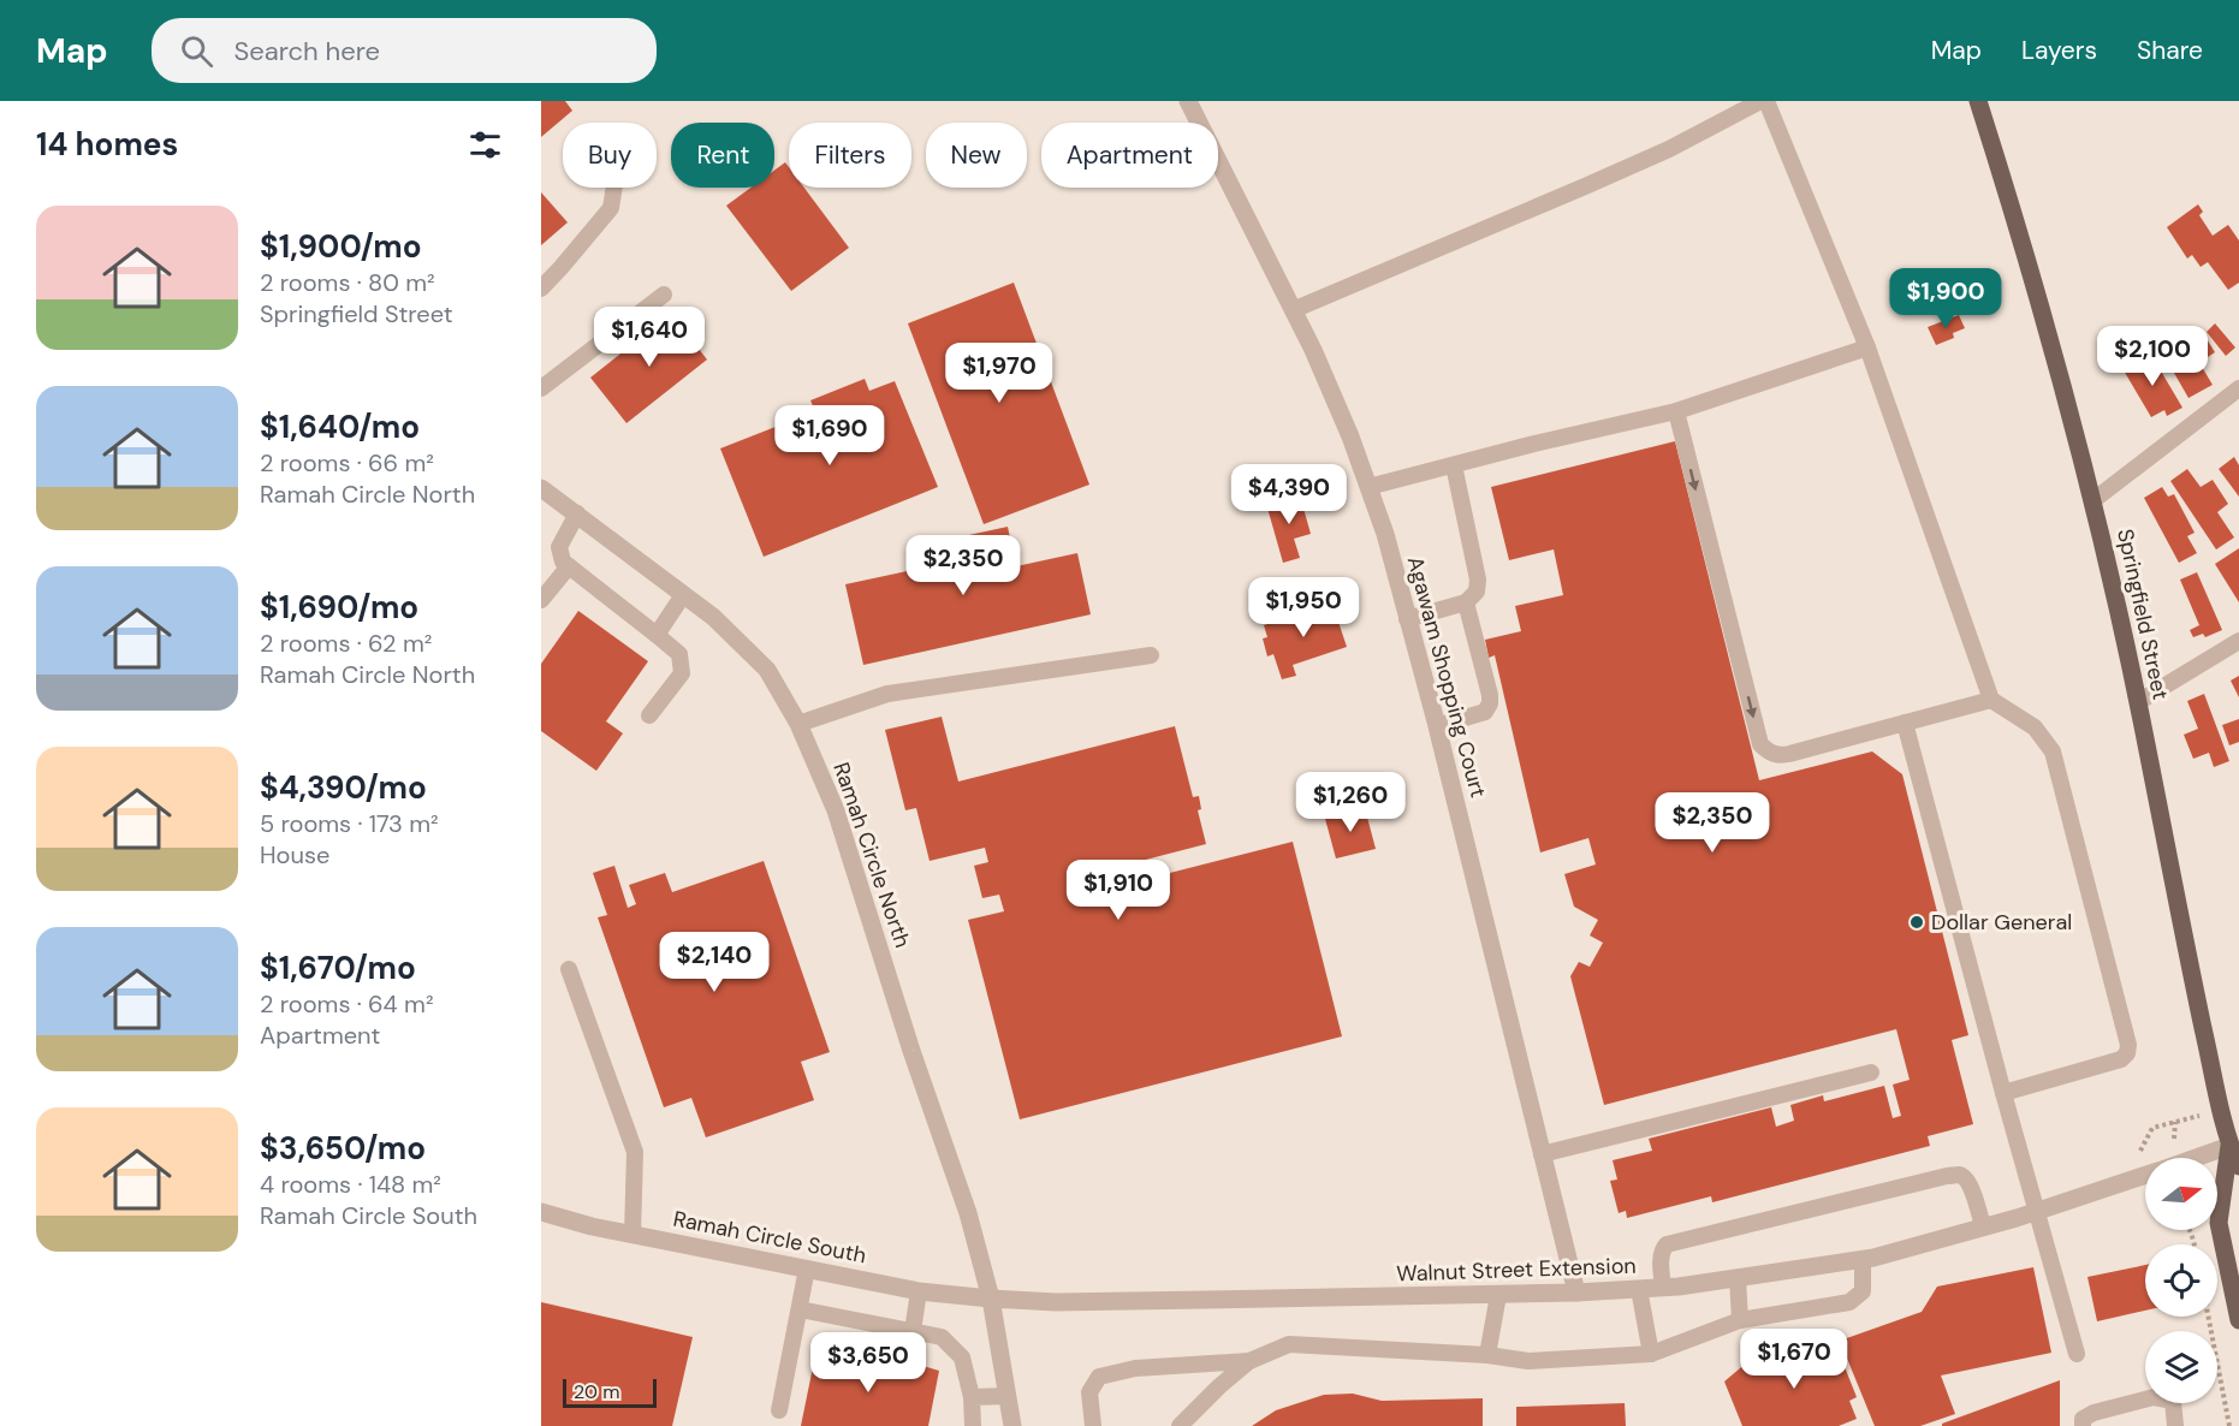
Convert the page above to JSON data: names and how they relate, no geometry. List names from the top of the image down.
{
  "streets": {
    "main road": ["Springfield Street"],
    "street": [
      "Agawam Shopping Court",
      "Ramah Circle North",
      "Ramah Circle South",
      "Walnut Street Extension"
    ]
  },
  "crossings": [
    ["Springfield Street", "Walnut Street Extension"],
    ["Agawam Shopping Court", "Walnut Street Extension"],
    ["Ramah Circle North", "Ramah Circle South"],
    ["Ramah Circle North", "Walnut Street Extension"],
    ["Ramah Circle South", "Walnut Street Extension"]
  ],
  "places": ["Dollar General"],
  "scale_bar": "20 m",
  "north": "right",
  "page": {
    "header": "Map",
    "search": "Search here",
    "nav": ["Map", "Layers", "Share"],
    "heading": "14 homes",
    "chip": [
      "Buy",
      "Rent",
      "Filters",
      "New",
      "Apartment"
    ],
    "list": [
      {
        "name": "$1,900/mo",
        "note": "2 rooms · 80 m² · Springfield Street"
      },
      {
        "name": "$1,640/mo",
        "note": "2 rooms · 66 m² · Ramah Circle North"
      },
      {
        "name": "$1,690/mo",
        "note": "2 rooms · 62 m² · Ramah Circle North"
      },
      {
        "name": "$4,390/mo",
        "note": "5 rooms · 173 m² · House"
      },
      {
        "name": "$1,670/mo",
        "note": "2 rooms · 64 m² · Apartment"
      },
      {
        "name": "$3,650/mo",
        "note": "4 rooms · 148 m² · Ramah Circle South"
      }
    ],
    "price": [
      "$1,900",
      "$1,640",
      "$2,100",
      "$1,970",
      "$1,690",
      "$4,390",
      "$2,350",
      "$1,950",
      "$1,260",
      "$2,350",
      "$1,910",
      "$2,140",
      "$1,670",
      "$3,650"
    ],
    "scale": "20 m"
  }
}
